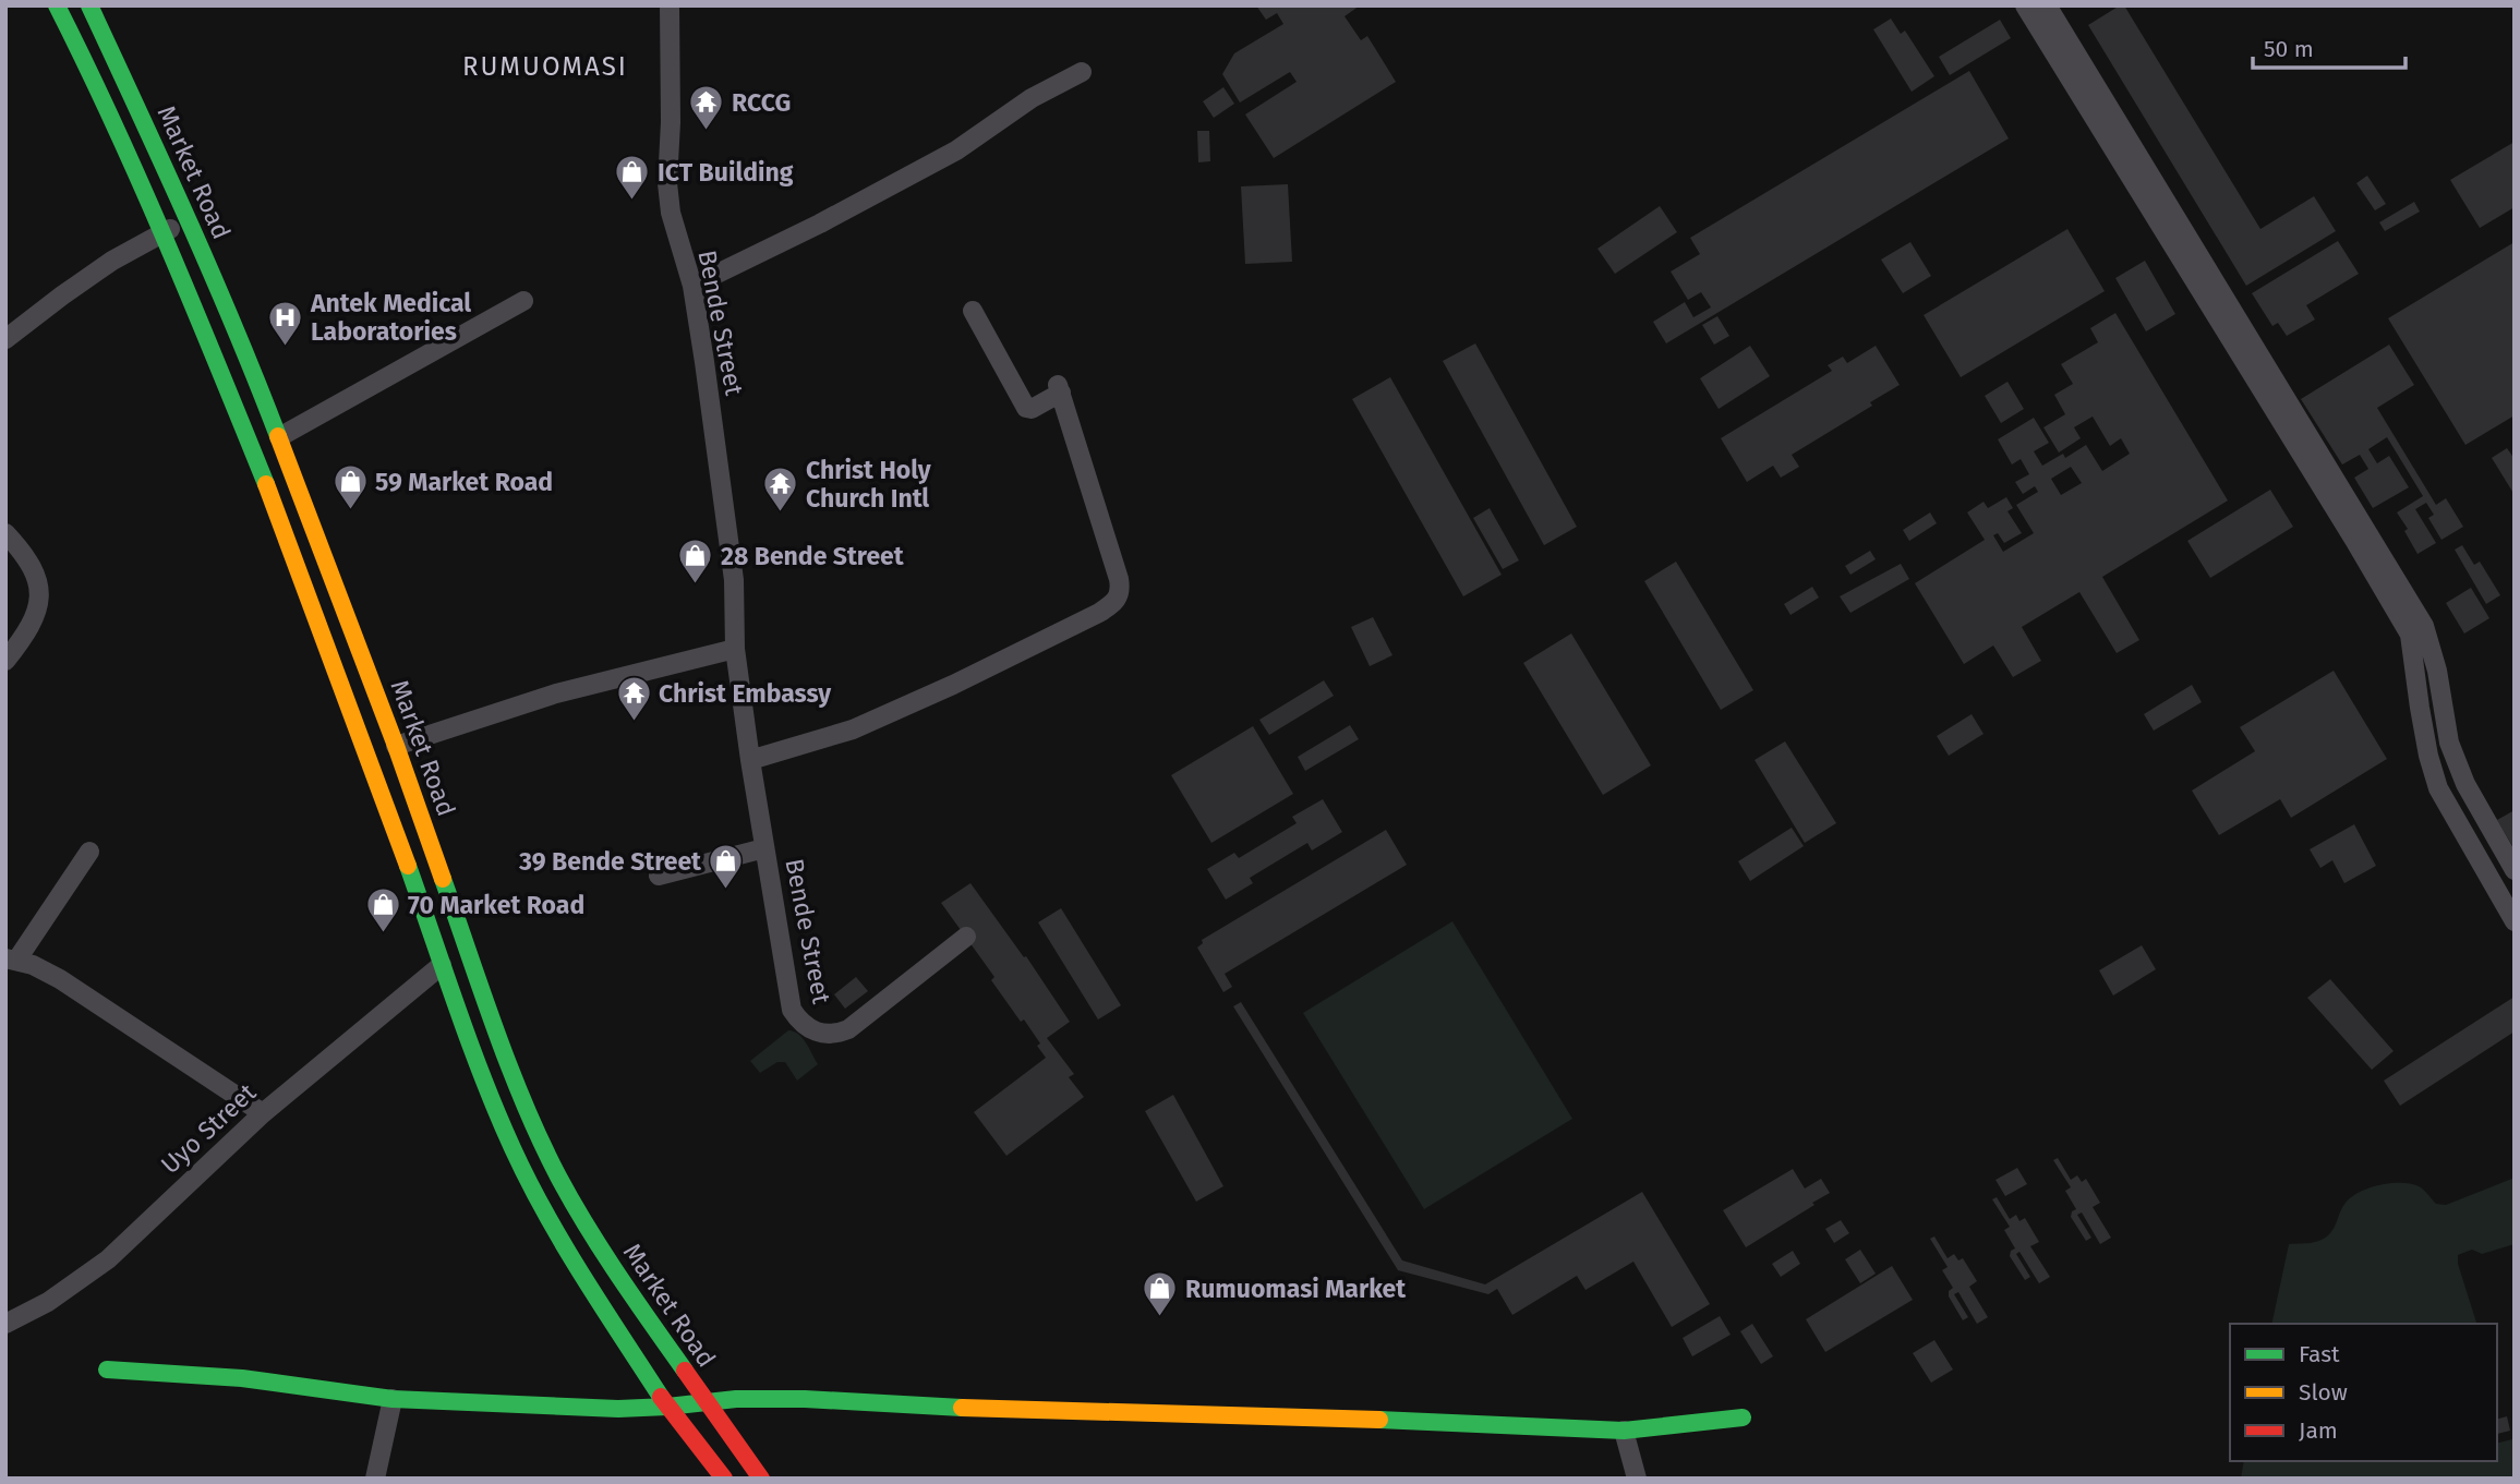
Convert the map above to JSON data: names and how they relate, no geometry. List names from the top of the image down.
{
  "streets": {
    "main road": ["Market Road"],
    "street": ["Bende Street", "Uyo Street"]
  },
  "districts": ["RUMUOMASI"],
  "places": {
    "temple": ["RCCG", "Christ Holy Church Intl", "Christ Embassy"],
    "shop": [
      "ICT Building",
      "59 Market Road",
      "28 Bende Street",
      "39 Bende Street",
      "70 Market Road",
      "Rumuomasi Market"
    ],
    "hospital": ["Antek Medical Laboratories"]
  },
  "legend": ["Fast", "Slow", "Jam"],
  "scale_bar": "50 m"
}
